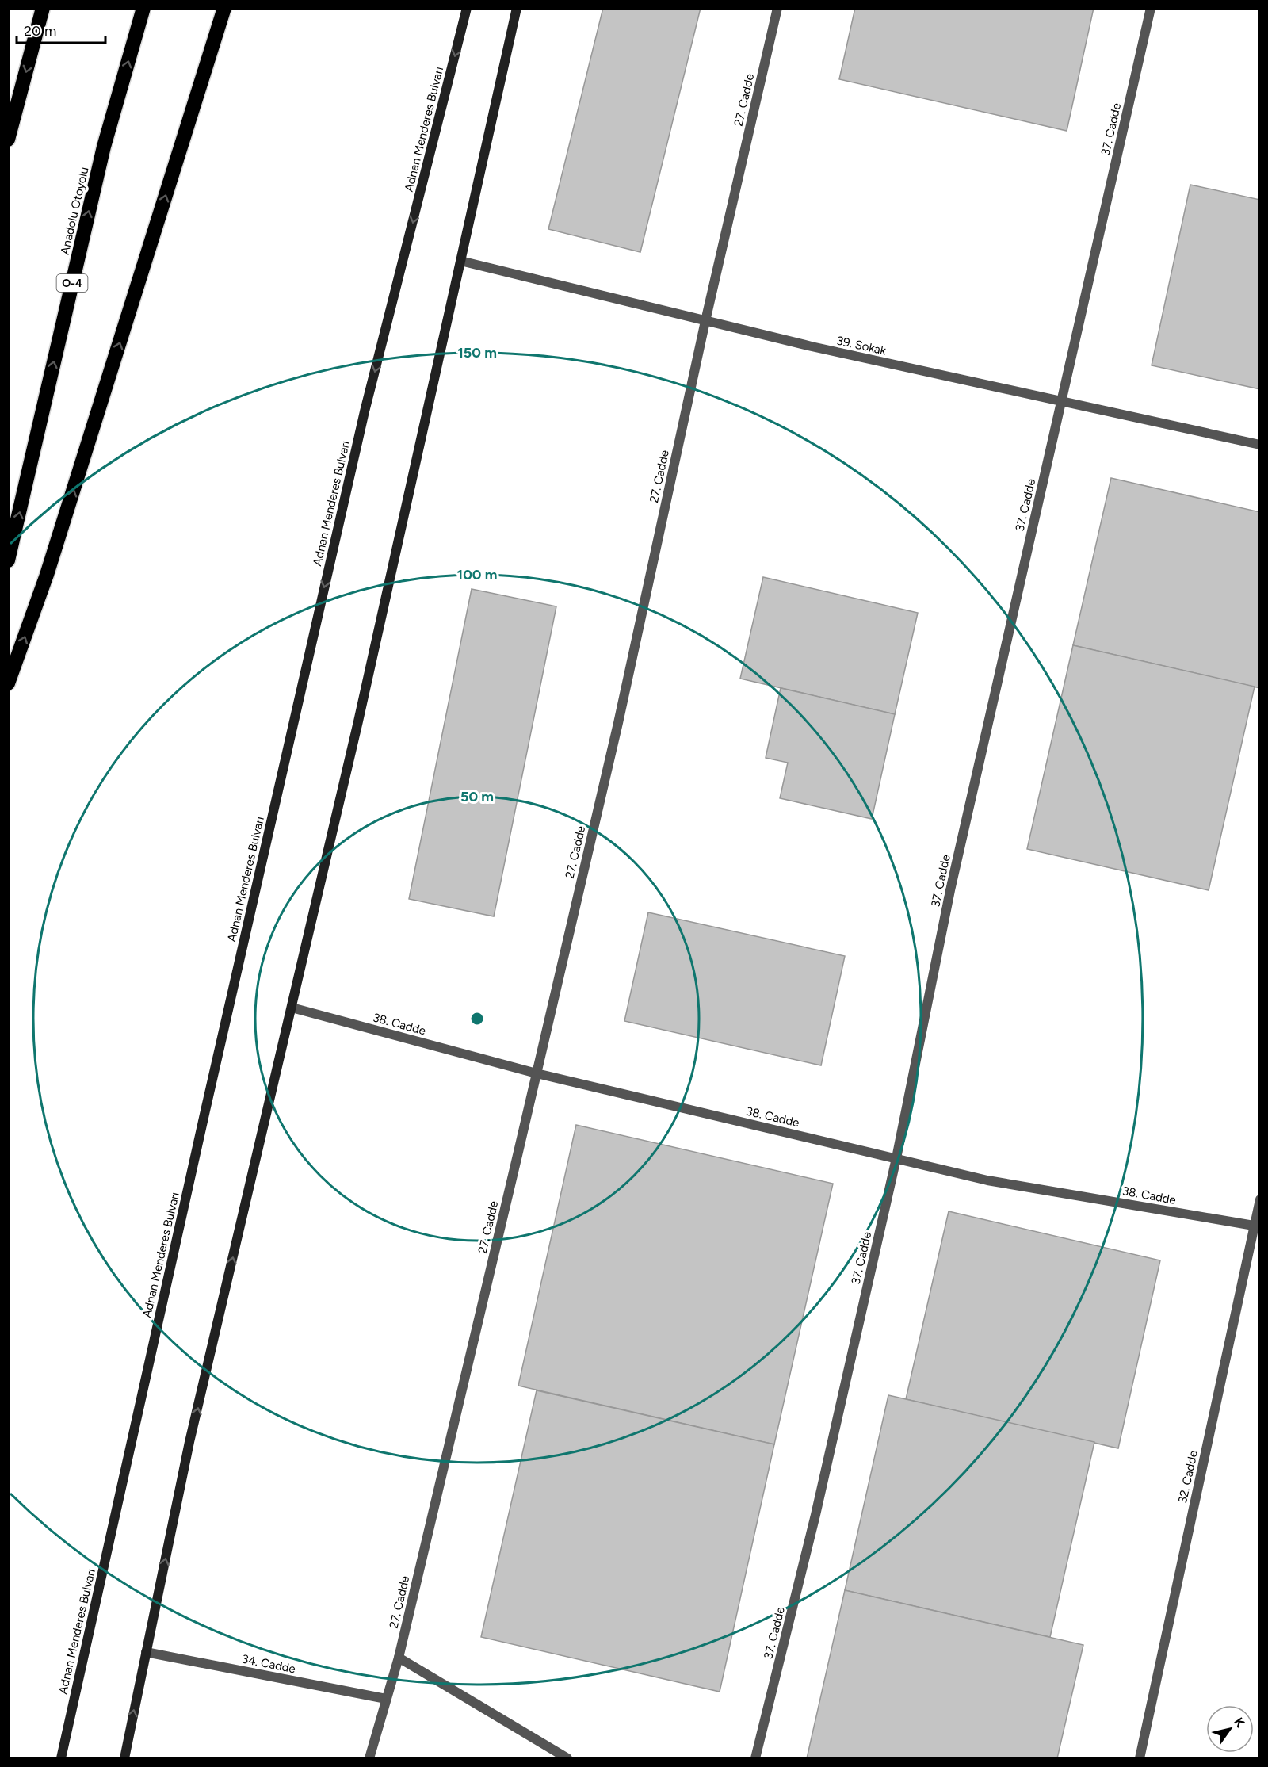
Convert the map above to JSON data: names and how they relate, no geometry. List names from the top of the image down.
{
  "streets": {
    "highway": ["Anadolu Otoyolu", "O-4"],
    "main road": ["Adnan Menderes Bulvarı"],
    "street": [
      "27. Cadde",
      "37. Cadde",
      "39. Sokak",
      "38. Cadde",
      "32. Cadde",
      "34. Cadde"
    ]
  },
  "crossings": [
    ["27. Cadde", "39. Sokak"],
    ["27. Cadde", "38. Cadde"],
    ["27. Cadde", "34. Cadde"],
    ["37. Cadde", "39. Sokak"],
    ["37. Cadde", "38. Cadde"],
    ["38. Cadde", "32. Cadde"]
  ],
  "scale_bar": "20 m",
  "north": "top right",
  "rings": ["150 m", "100 m", "50 m"]
}
